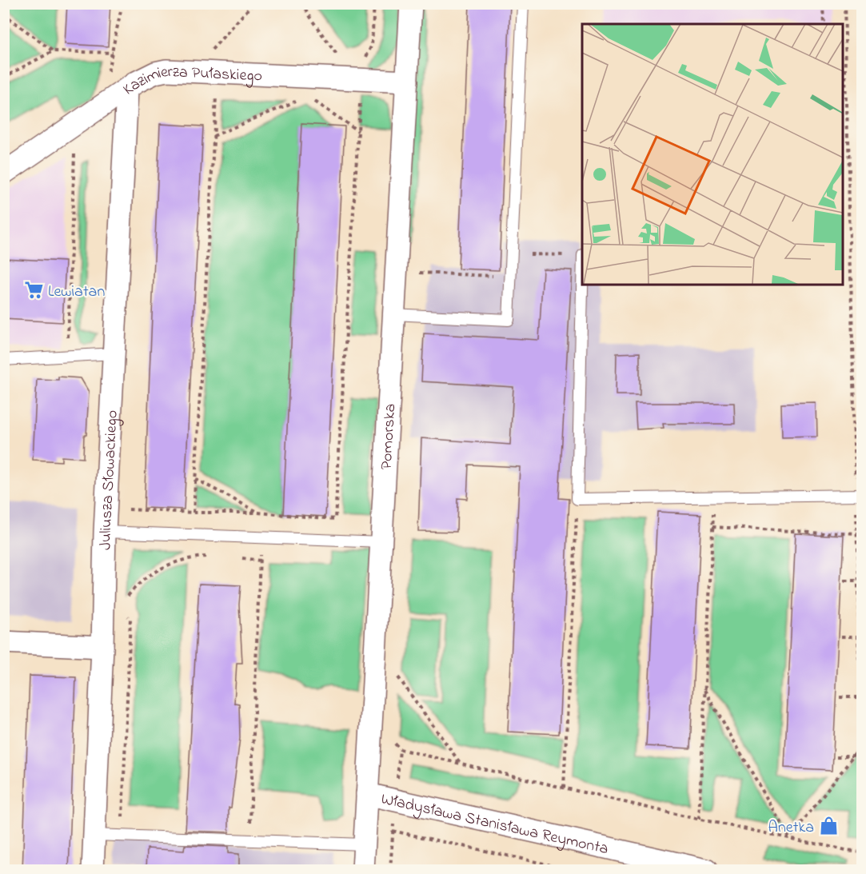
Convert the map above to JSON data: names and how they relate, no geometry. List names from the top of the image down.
{
  "streets": {
    "street": [
      "Kazimierza Pułaskiego",
      "Pomorska",
      "Juliusza Słowackiego",
      "Władysława Stanisława Reymonta"
    ]
  },
  "crossings": [
    ["Kazimierza Pułaskiego", "Pomorska"],
    ["Kazimierza Pułaskiego", "Juliusza Słowackiego"],
    ["Pomorska", "Władysława Stanisława Reymonta"]
  ],
  "places": {
    "supermarket": ["Lewiatan"],
    "shop": ["Anetka"]
  }
}
